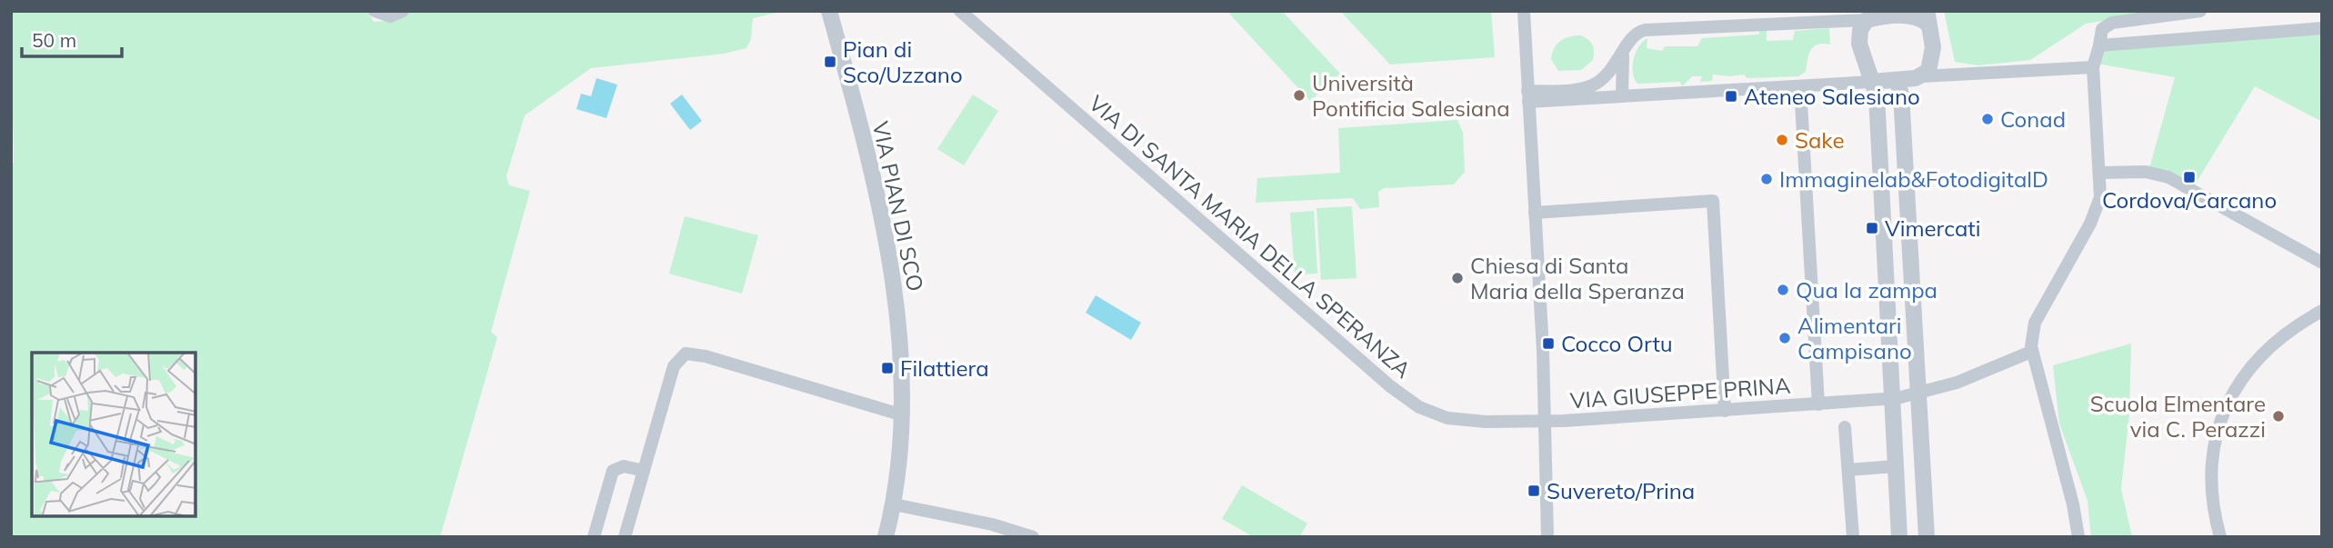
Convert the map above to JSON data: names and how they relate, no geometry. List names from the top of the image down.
{
  "streets": {
    "street": ["VIA PIAN DI SCO", "VIA DI SANTA MARIA DELLA SPERANZA", "VIA GIUSEPPE PRINA"]
  },
  "crossings": [
    ["VIA DI SANTA MARIA DELLA SPERANZA", "VIA GIUSEPPE PRINA"]
  ],
  "places": {
    "transit": [
      "Pian di Sco/Uzzano",
      "Ateneo Salesiano",
      "Cordova/Carcano",
      "Vimercati",
      "Cocco Ortu",
      "Filattiera",
      "Suvereto/Prina"
    ],
    "other": [
      "Università Pontificia Salesiana",
      "Conad",
      "Sake",
      "Immaginelab&FotodigitalD",
      "Chiesa di Santa Maria della Speranza",
      "Qua la zampa",
      "Alimentari Campisano",
      "Scuola Elmentare via C. Perazzi"
    ]
  },
  "scale_bar": "50 m"
}
